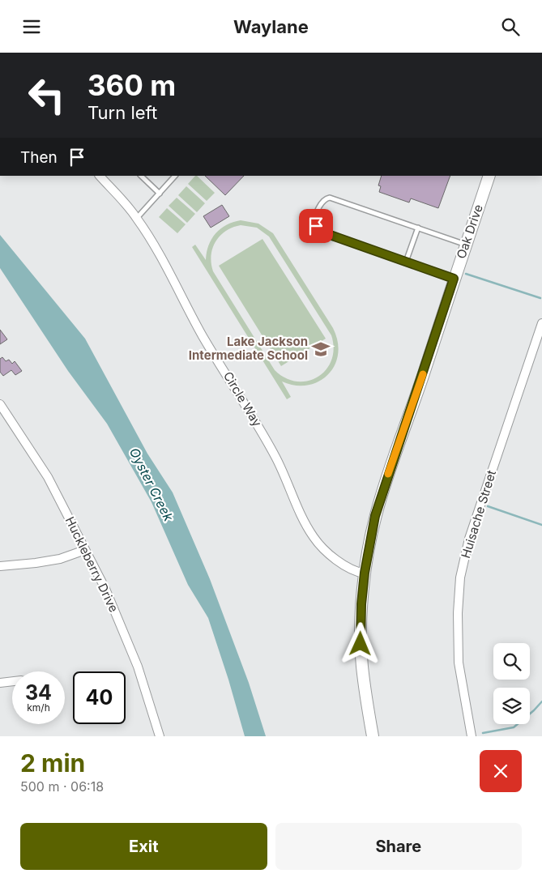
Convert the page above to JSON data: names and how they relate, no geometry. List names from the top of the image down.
{
  "streets": {
    "street": [
      "Oak Drive",
      "Circle Way",
      "Huisache Street",
      "Huckleberry Drive"
    ]
  },
  "crossings": [
    ["Oak Drive", "Circle Way"]
  ],
  "water": ["Oyster Creek"],
  "places": {
    "school or university": ["Lake Jackson Intermediate School"]
  },
  "page": {
    "header": "Waylane",
    "turn": ["360 m", "Turn left"],
    "then": "Then",
    "speed": "34 km/h",
    "limit": "40",
    "heading": ["2 min", "500 m · 06:18"],
    "buttons": ["Exit", "Share"]
  }
}
